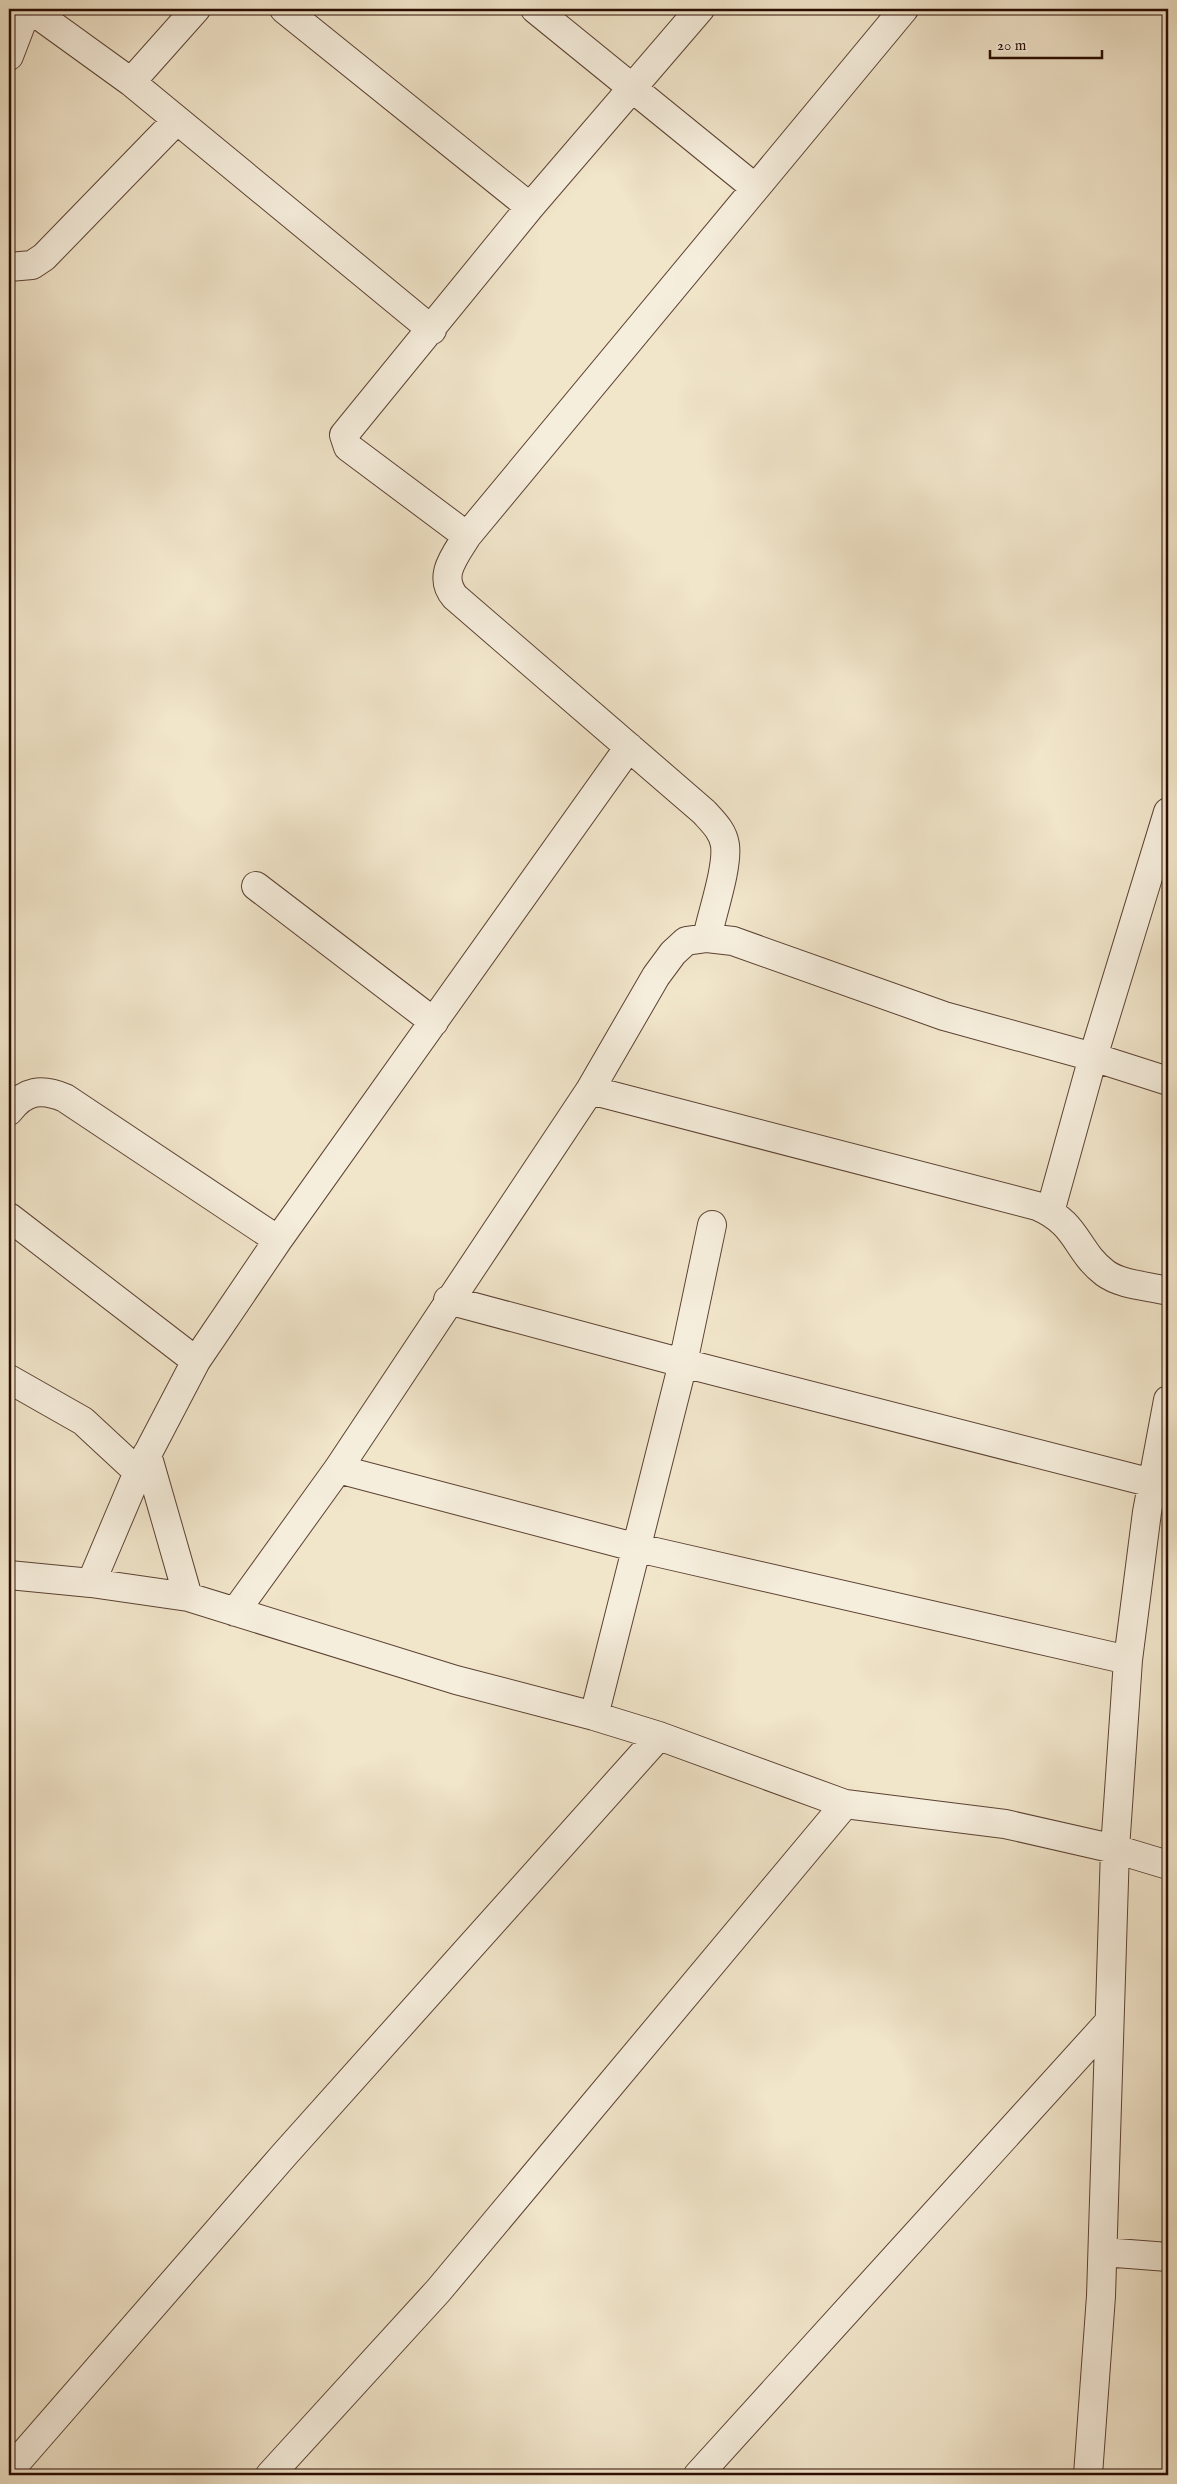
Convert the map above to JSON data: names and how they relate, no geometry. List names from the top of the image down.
{
  "scale_bar": "20 m"
}
